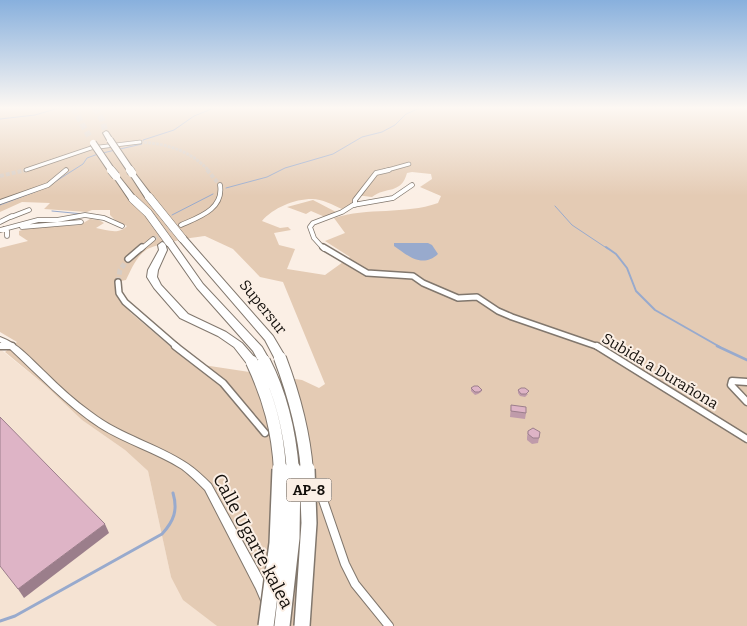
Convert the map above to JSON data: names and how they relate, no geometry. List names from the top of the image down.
{
  "streets": {
    "highway": ["Supersur", "AP-8"],
    "street": ["Subida a Durañona", "Calle Ugarte kalea"]
  },
  "crossings": [
    ["Supersur", "AP-8"],
    ["Supersur", "Calle Ugarte kalea"]
  ]
}
